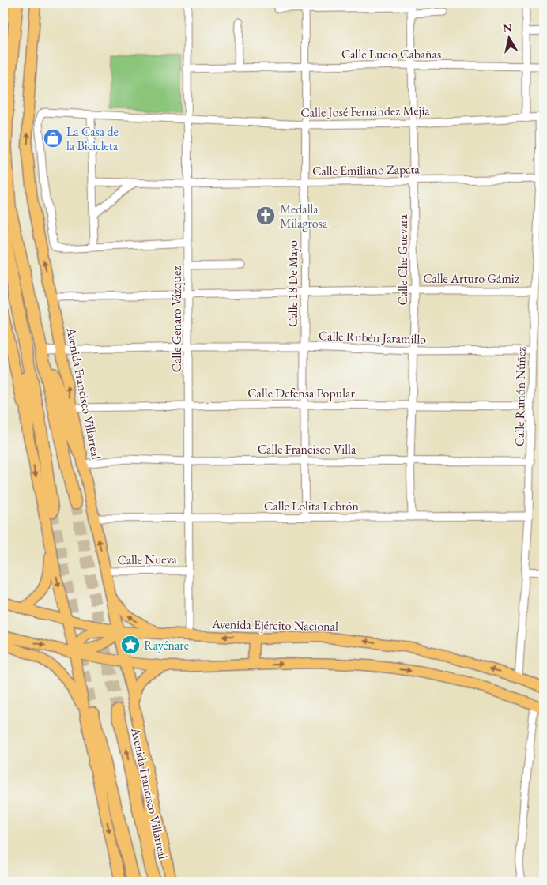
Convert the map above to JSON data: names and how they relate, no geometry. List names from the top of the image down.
{
  "streets": {
    "highway": ["Avenida Francisco Villarreal"],
    "main road": ["Avenida Ejército Nacional"],
    "street": [
      "Calle Lucio Cabañas",
      "Calle José Fernández Mejía",
      "Calle Emiliano Zapata",
      "Calle Che Guevara",
      "Calle Arturo Gámiz",
      "Calle 18 De Mayo",
      "Calle Genaro Vázquez",
      "Calle Rubén Jaramillo",
      "Calle Defensa Popular",
      "Calle Ramón Núñez",
      "Calle Francisco Villa",
      "Calle Lolita Lebrón",
      "Calle Nueva"
    ]
  },
  "crossings": [
    ["Calle Lucio Cabañas", "Calle Che Guevara"],
    ["Calle Lucio Cabañas", "Calle 18 De Mayo"],
    ["Calle Lucio Cabañas", "Calle Genaro Vázquez"],
    ["Calle José Fernández Mejía", "Calle Che Guevara"],
    ["Calle José Fernández Mejía", "Calle 18 De Mayo"],
    ["Calle José Fernández Mejía", "Calle Genaro Vázquez"],
    ["Calle José Fernández Mejía", "Calle Ramón Núñez"],
    ["Calle Emiliano Zapata", "Calle Che Guevara"],
    ["Calle Emiliano Zapata", "Calle 18 De Mayo"],
    ["Calle Emiliano Zapata", "Calle Genaro Vázquez"],
    ["Calle Emiliano Zapata", "Calle Ramón Núñez"],
    ["Calle Che Guevara", "Calle Arturo Gámiz"],
    ["Calle Che Guevara", "Calle Rubén Jaramillo"],
    ["Calle Che Guevara", "Calle Defensa Popular"],
    ["Calle Che Guevara", "Calle Francisco Villa"],
    ["Calle Che Guevara", "Calle Lolita Lebrón"],
    ["Calle Arturo Gámiz", "Calle 18 De Mayo"],
    ["Calle Arturo Gámiz", "Calle Genaro Vázquez"],
    ["Calle Arturo Gámiz", "Avenida Francisco Villarreal"],
    ["Calle Arturo Gámiz", "Calle Ramón Núñez"],
    ["Calle 18 De Mayo", "Calle Rubén Jaramillo"],
    ["Calle 18 De Mayo", "Calle Defensa Popular"],
    ["Calle 18 De Mayo", "Calle Francisco Villa"],
    ["Calle 18 De Mayo", "Calle Lolita Lebrón"],
    ["Calle Genaro Vázquez", "Calle Rubén Jaramillo"],
    ["Calle Genaro Vázquez", "Calle Defensa Popular"],
    ["Calle Genaro Vázquez", "Calle Francisco Villa"],
    ["Calle Genaro Vázquez", "Calle Lolita Lebrón"],
    ["Calle Genaro Vázquez", "Calle Nueva"],
    ["Calle Genaro Vázquez", "Avenida Ejército Nacional"],
    ["Calle Rubén Jaramillo", "Avenida Francisco Villarreal"],
    ["Calle Rubén Jaramillo", "Calle Ramón Núñez"],
    ["Calle Defensa Popular", "Avenida Francisco Villarreal"],
    ["Calle Defensa Popular", "Calle Ramón Núñez"],
    ["Avenida Francisco Villarreal", "Calle Francisco Villa"],
    ["Avenida Francisco Villarreal", "Calle Lolita Lebrón"],
    ["Avenida Francisco Villarreal", "Calle Nueva"],
    ["Avenida Francisco Villarreal", "Avenida Ejército Nacional"],
    ["Calle Ramón Núñez", "Calle Francisco Villa"],
    ["Calle Ramón Núñez", "Calle Lolita Lebrón"],
    ["Calle Ramón Núñez", "Avenida Ejército Nacional"]
  ],
  "places": {
    "shop": ["La Casa de la Bicicleta"],
    "church": ["Medalla Milagrosa"],
    "place": ["Rayénare"]
  },
  "north": "top"
}
